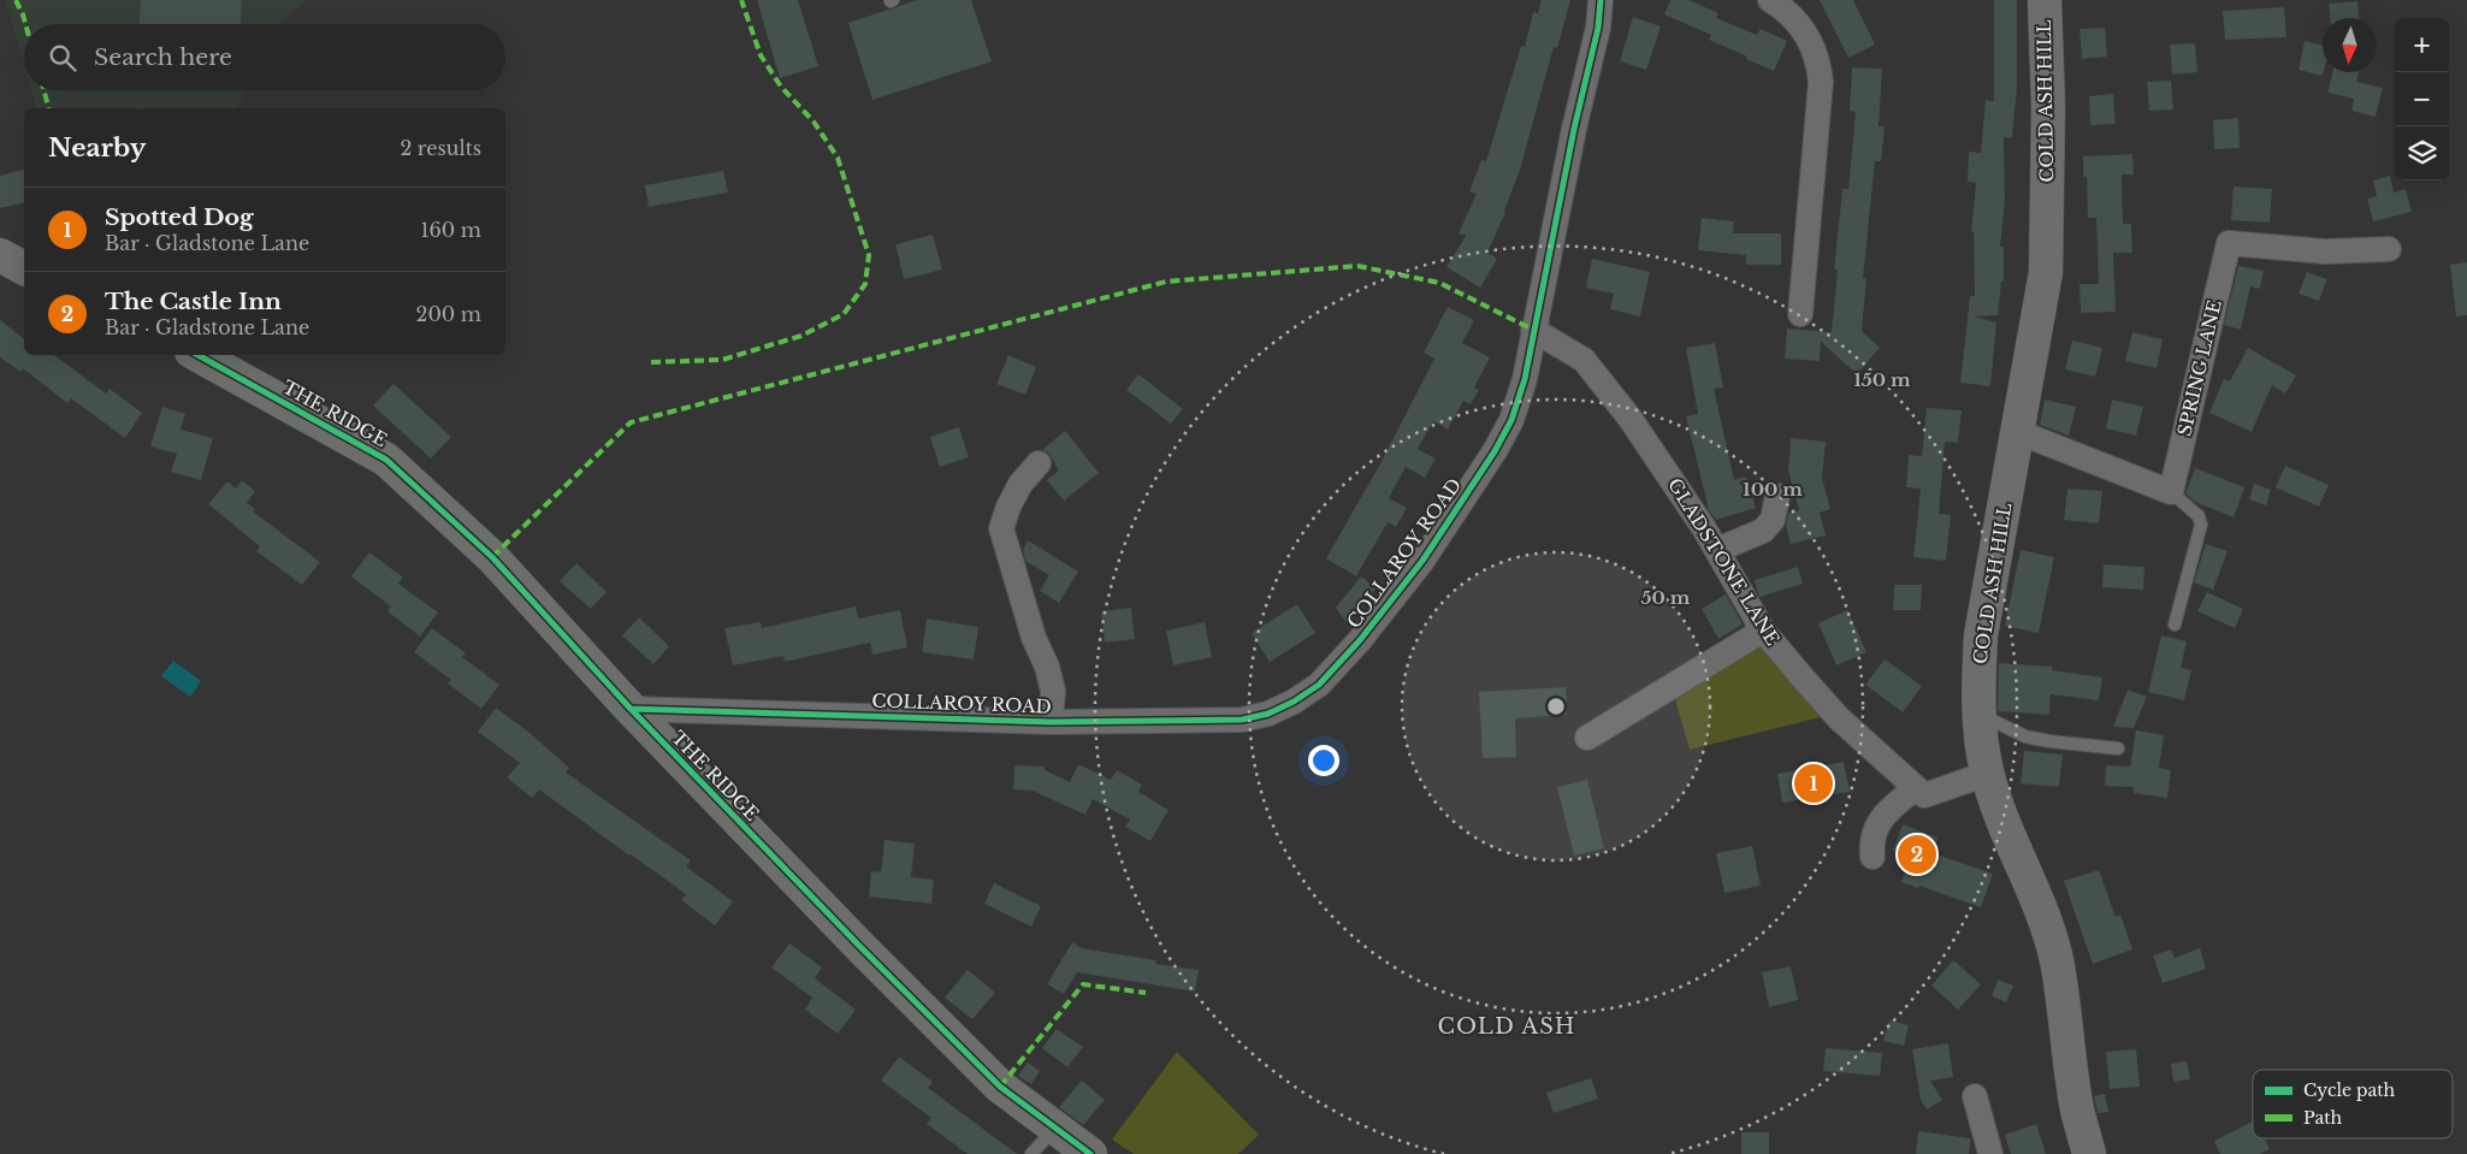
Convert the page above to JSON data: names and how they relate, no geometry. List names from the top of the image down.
{
  "streets": {
    "street": [
      "COLD ASH HILL",
      "SPRING LANE",
      "THE RIDGE",
      "COLLAROY ROAD",
      "GLADSTONE LANE"
    ]
  },
  "crossings": [
    ["THE RIDGE", "COLLAROY ROAD"],
    ["COLLAROY ROAD", "GLADSTONE LANE"]
  ],
  "districts": ["COLD ASH"],
  "legend": ["Cycle path", "Path"],
  "north": "bottom",
  "page": {
    "map_buttons": ["+", "−"],
    "search": "Search here",
    "heading": ["Nearby", "2 results"],
    "list": [
      {
        "mark": "1",
        "name": "Spotted Dog",
        "note": "Bar · Gladstone Lane",
        "value": "160 m"
      },
      {
        "mark": "2",
        "name": "The Castle Inn",
        "note": "Bar · Gladstone Lane",
        "value": "200 m"
      }
    ],
    "pins": ["1", "2"]
  },
  "rings": ["150 m", "100 m", "50 m"]
}
